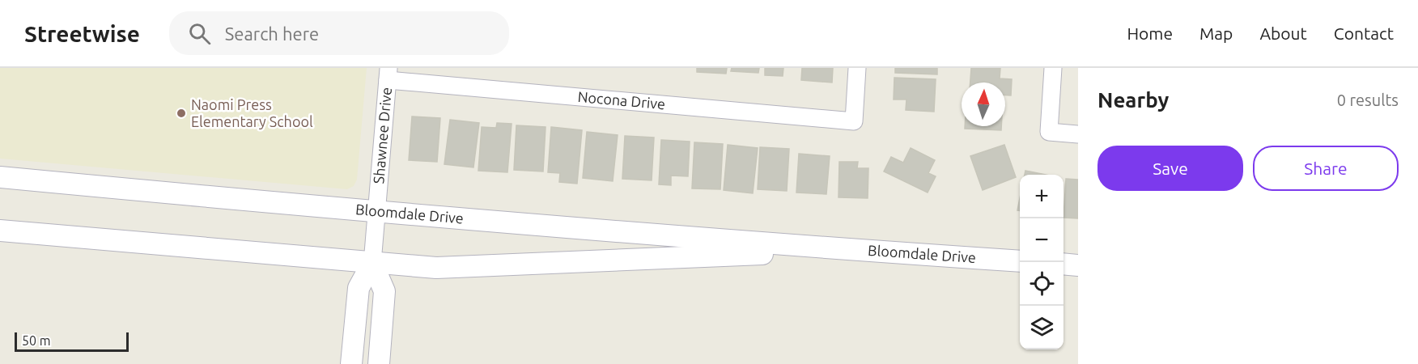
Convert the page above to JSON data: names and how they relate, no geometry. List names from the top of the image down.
{
  "streets": {
    "street": ["Nocona Drive", "Shawnee Drive", "Bloomdale Drive"]
  },
  "crossings": [
    ["Nocona Drive", "Shawnee Drive"],
    ["Shawnee Drive", "Bloomdale Drive"]
  ],
  "places": ["Naomi Press Elementary School"],
  "scale_bar": "50 m",
  "north": "top",
  "page": {
    "header": "Streetwise",
    "search": "Search here",
    "nav": [
      "Home",
      "Map",
      "About",
      "Contact"
    ],
    "heading": ["Nearby", "0 results"],
    "buttons": ["Save", "Share"],
    "map_buttons": ["+", "−"],
    "scale": "50 m"
  }
}
